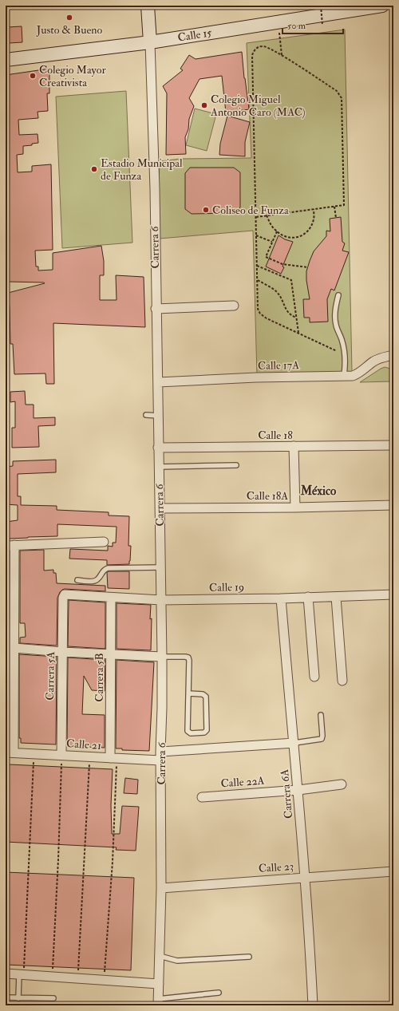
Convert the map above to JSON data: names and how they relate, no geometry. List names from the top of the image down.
{
  "streets": {
    "street": [
      "Calle 15",
      "Carrera 6",
      "Calle 17A",
      "Calle 18",
      "Calle 18A",
      "Calle 19",
      "Carrera 5A",
      "Carrera 5B",
      "Calle 21",
      "Calle 22A",
      "Carrera 6A",
      "Calle 23"
    ]
  },
  "crossings": [
    ["Calle 15", "Carrera 6"],
    ["Carrera 6", "Calle 17A"],
    ["Carrera 6", "Calle 18"],
    ["Carrera 6", "Calle 18A"],
    ["Carrera 6", "Calle 19"],
    ["Carrera 6", "Calle 21"],
    ["Carrera 6", "Calle 23"],
    ["Calle 19", "Carrera 5A"],
    ["Calle 19", "Carrera 5B"],
    ["Calle 19", "Carrera 6A"],
    ["Carrera 5A", "Calle 21"],
    ["Carrera 5B", "Calle 21"],
    ["Calle 21", "Carrera 6A"],
    ["Calle 22A", "Carrera 6A"],
    ["Carrera 6A", "Calle 23"]
  ],
  "districts": ["México"],
  "places": [
    "Justo & Bueno",
    "Colegio Mayor Creativista",
    "Colegio Miguel Antonio Caro (MAC)",
    "Estadio Municipal de Funza",
    "Coliseo de Funza"
  ],
  "scale_bar": "50 m"
}
